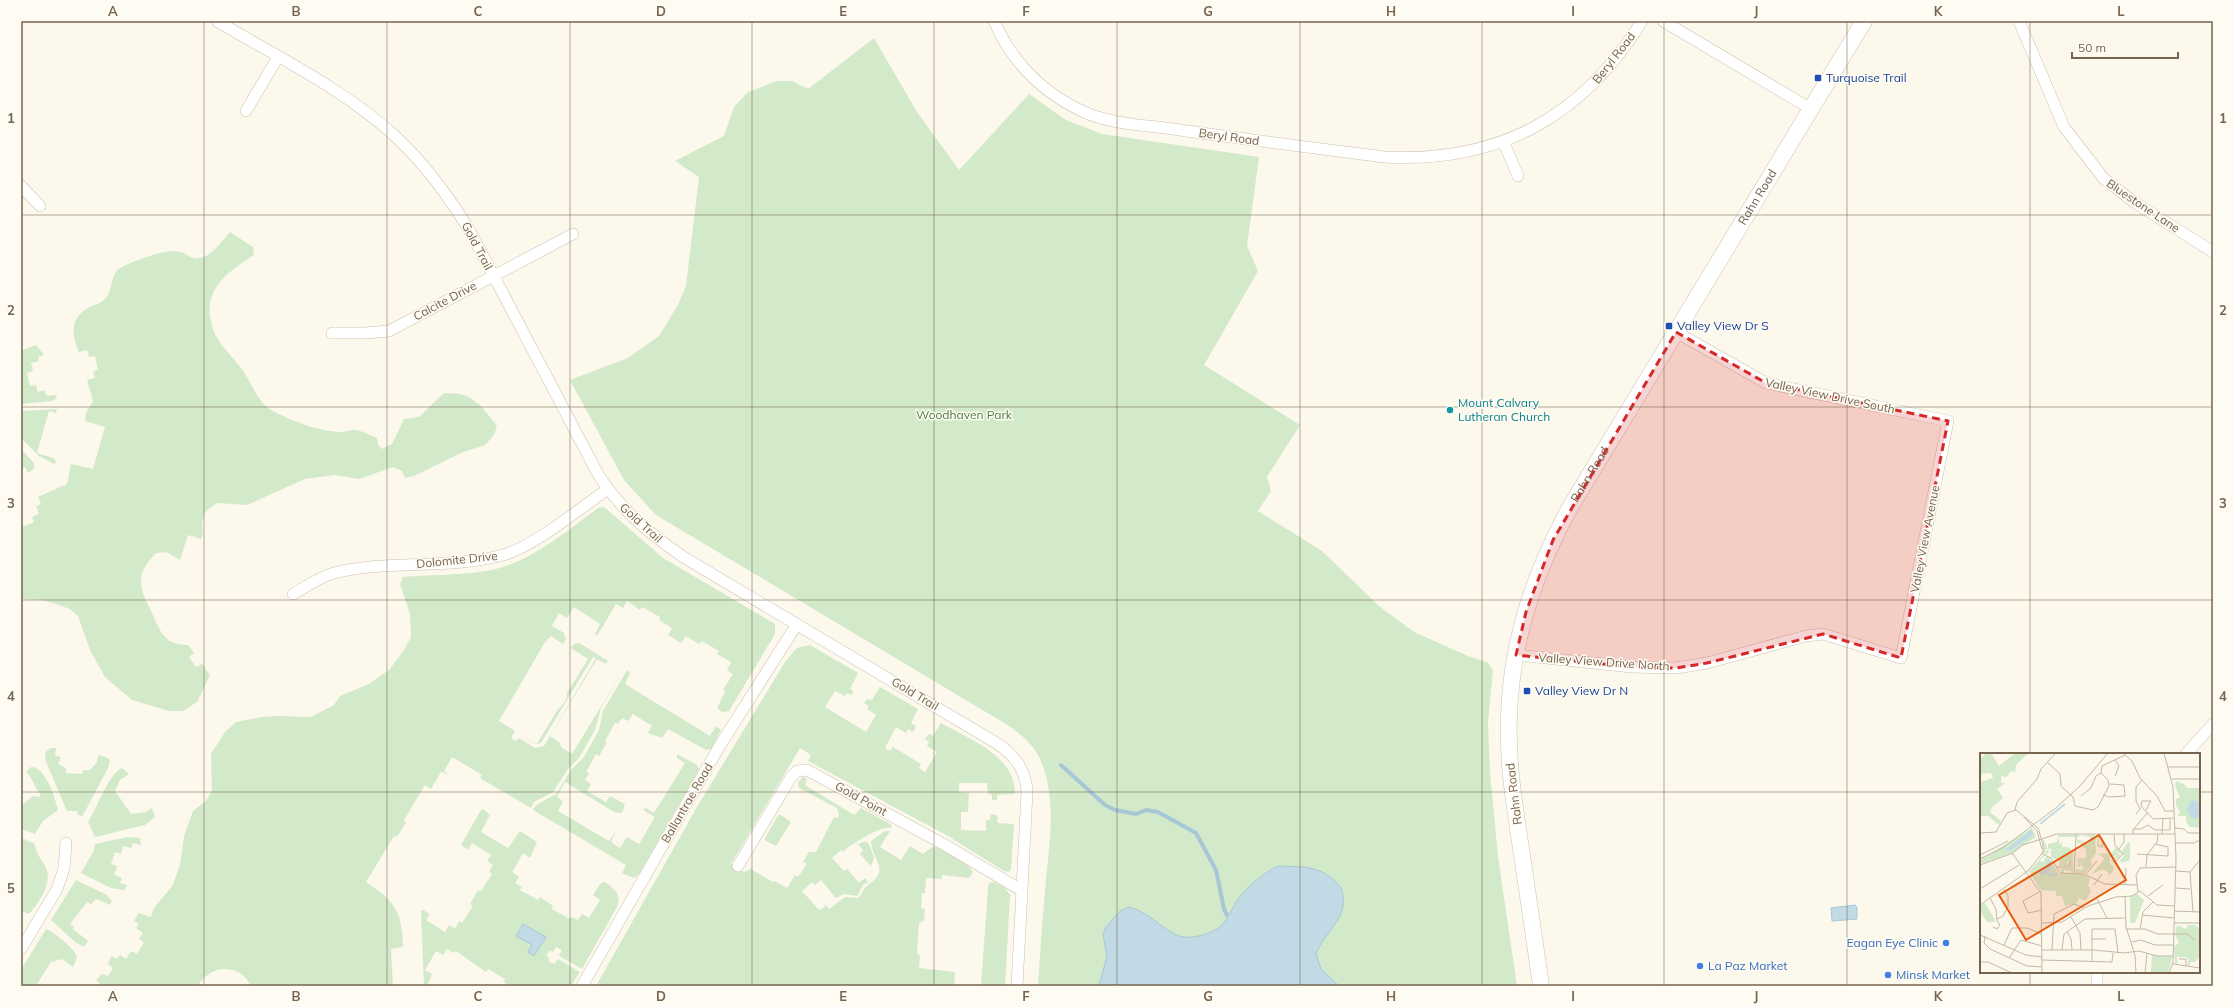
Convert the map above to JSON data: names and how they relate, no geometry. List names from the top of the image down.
{
  "streets": {
    "street": [
      "Beryl Road",
      "Rahn Road",
      "Bluestone Lane",
      "Gold Trail",
      "Calcite Drive",
      "Valley View Drive South",
      "Valley View Avenue",
      "Dolomite Drive",
      "Valley View Drive North",
      "Gold Point",
      "Ballantrae Road"
    ]
  },
  "crossings": [
    ["Rahn Road", "Valley View Drive South"],
    ["Rahn Road", "Valley View Drive North"],
    ["Gold Trail", "Calcite Drive"],
    ["Gold Trail", "Dolomite Drive"],
    ["Gold Trail", "Gold Point"],
    ["Gold Trail", "Ballantrae Road"],
    ["Valley View Drive South", "Valley View Avenue"],
    ["Valley View Avenue", "Valley View Drive North"]
  ],
  "parks": ["Woodhaven Park"],
  "places": {
    "transit": ["Turquoise Trail", "Valley View Dr S", "Valley View Dr N"],
    "other": [
      "Mount Calvary Lutheran Church",
      "Eagan Eye Clinic",
      "La Paz Market",
      "Minsk Market"
    ]
  },
  "scale_bar": "50 m",
  "grid": {
    "columns": [
      "A",
      "B",
      "C",
      "D",
      "E",
      "F",
      "G",
      "H",
      "I",
      "J",
      "K",
      "L"
    ],
    "rows": [
      "1",
      "2",
      "3",
      "4",
      "5"
    ]
  }
}
